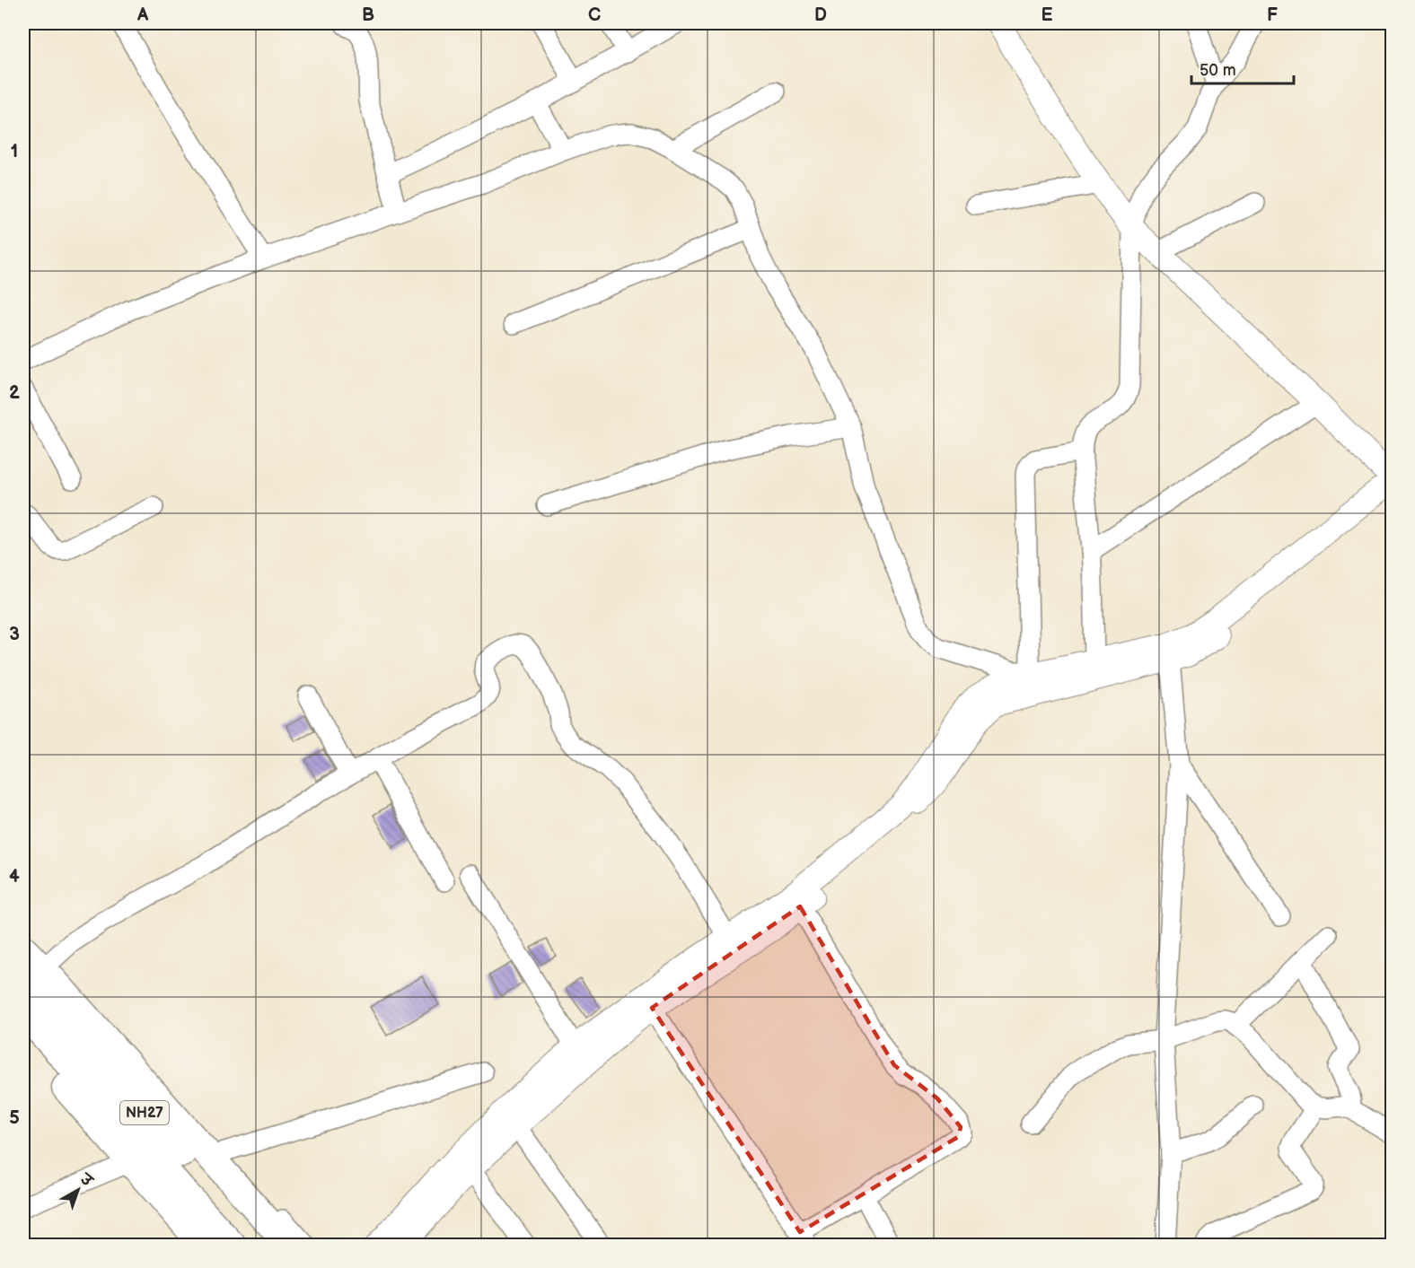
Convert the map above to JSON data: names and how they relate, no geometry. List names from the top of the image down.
{
  "streets": {
    "highway": ["NH27"]
  },
  "scale_bar": "50 m",
  "north": "top right",
  "grid": {
    "columns": [
      "A",
      "B",
      "C",
      "D",
      "E",
      "F"
    ],
    "rows": [
      "1",
      "2",
      "3",
      "4",
      "5"
    ]
  }
}
